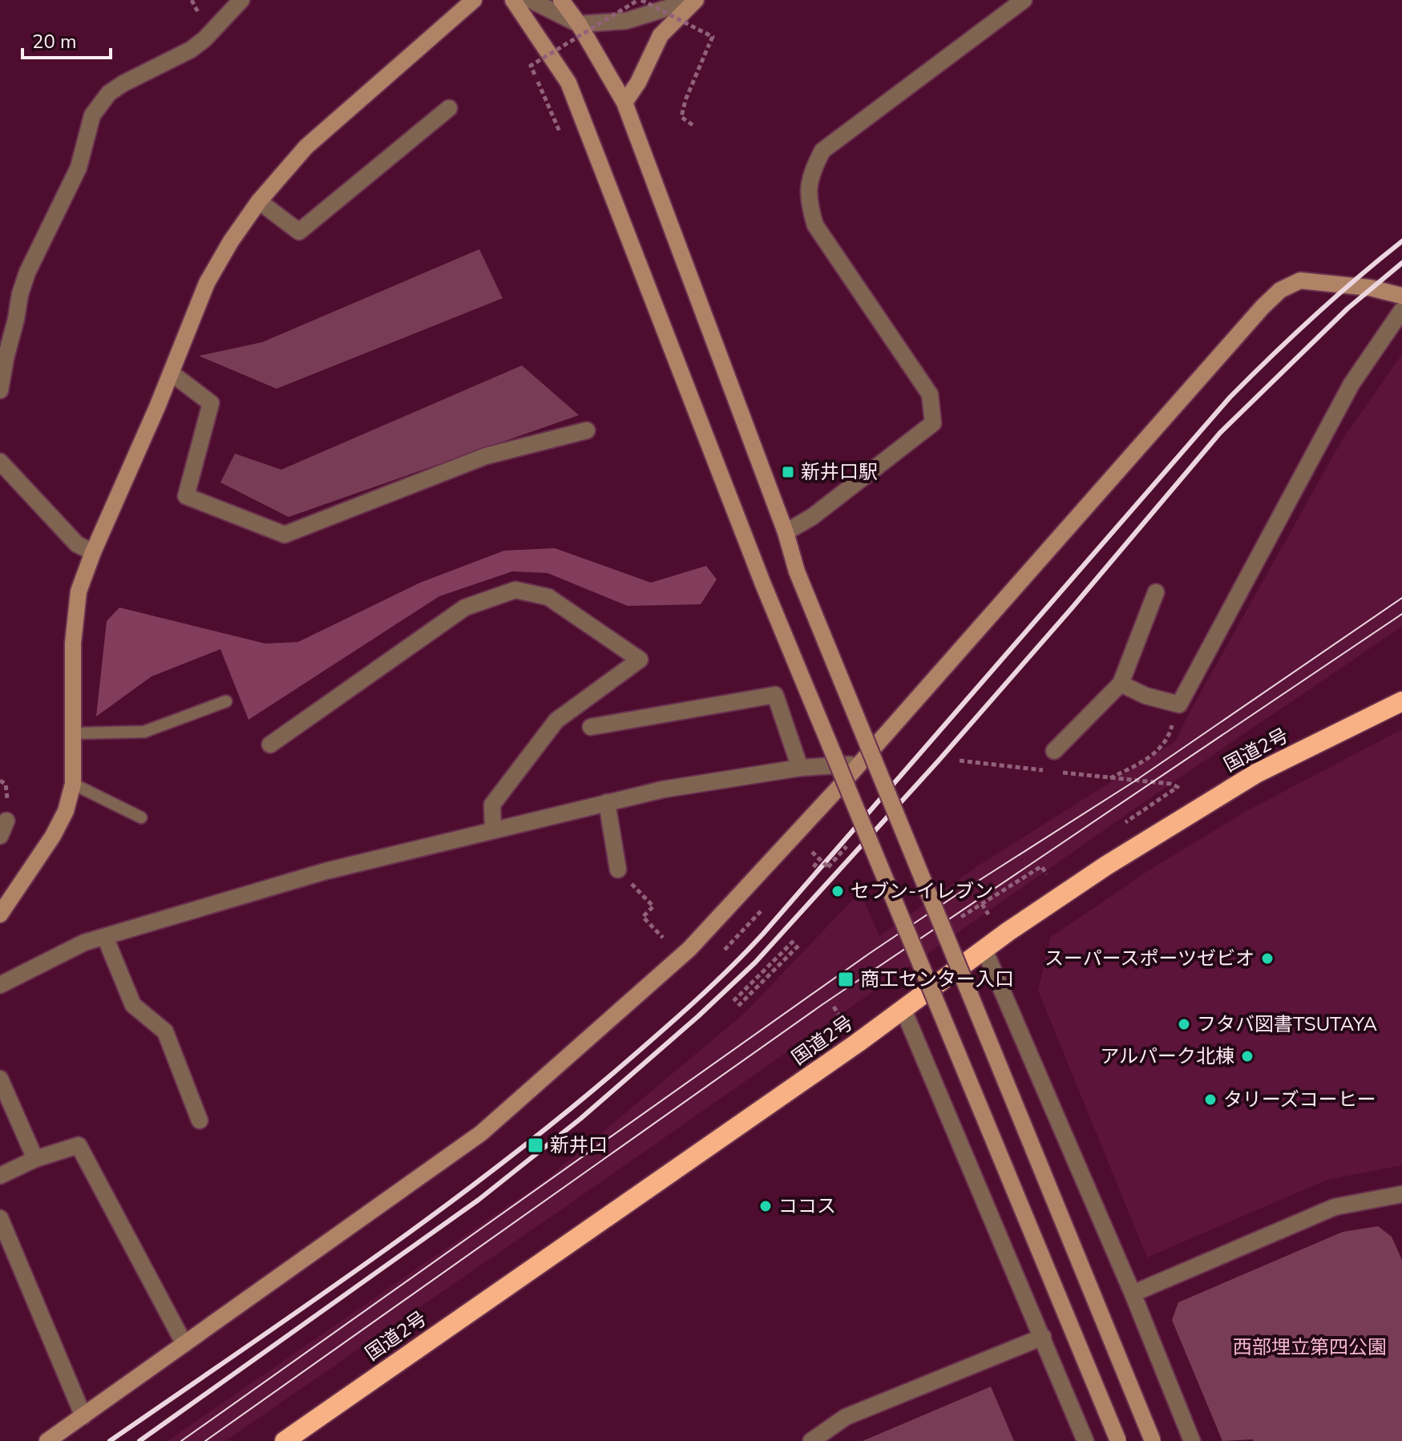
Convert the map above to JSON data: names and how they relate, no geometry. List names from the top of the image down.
{
  "streets": {
    "highway": ["国道2号"]
  },
  "parks": ["西部埋立第四公園"],
  "places": {
    "transit": ["新井口駅", "商工センター入口", "新井口"],
    "other": [
      "セブン-イレブン",
      "スーパースポーツゼビオ",
      "フタバ図書TSUTAYA",
      "アルパーク北棟",
      "タリーズコーヒー",
      "ココス"
    ]
  },
  "scale_bar": "20 m"
}
